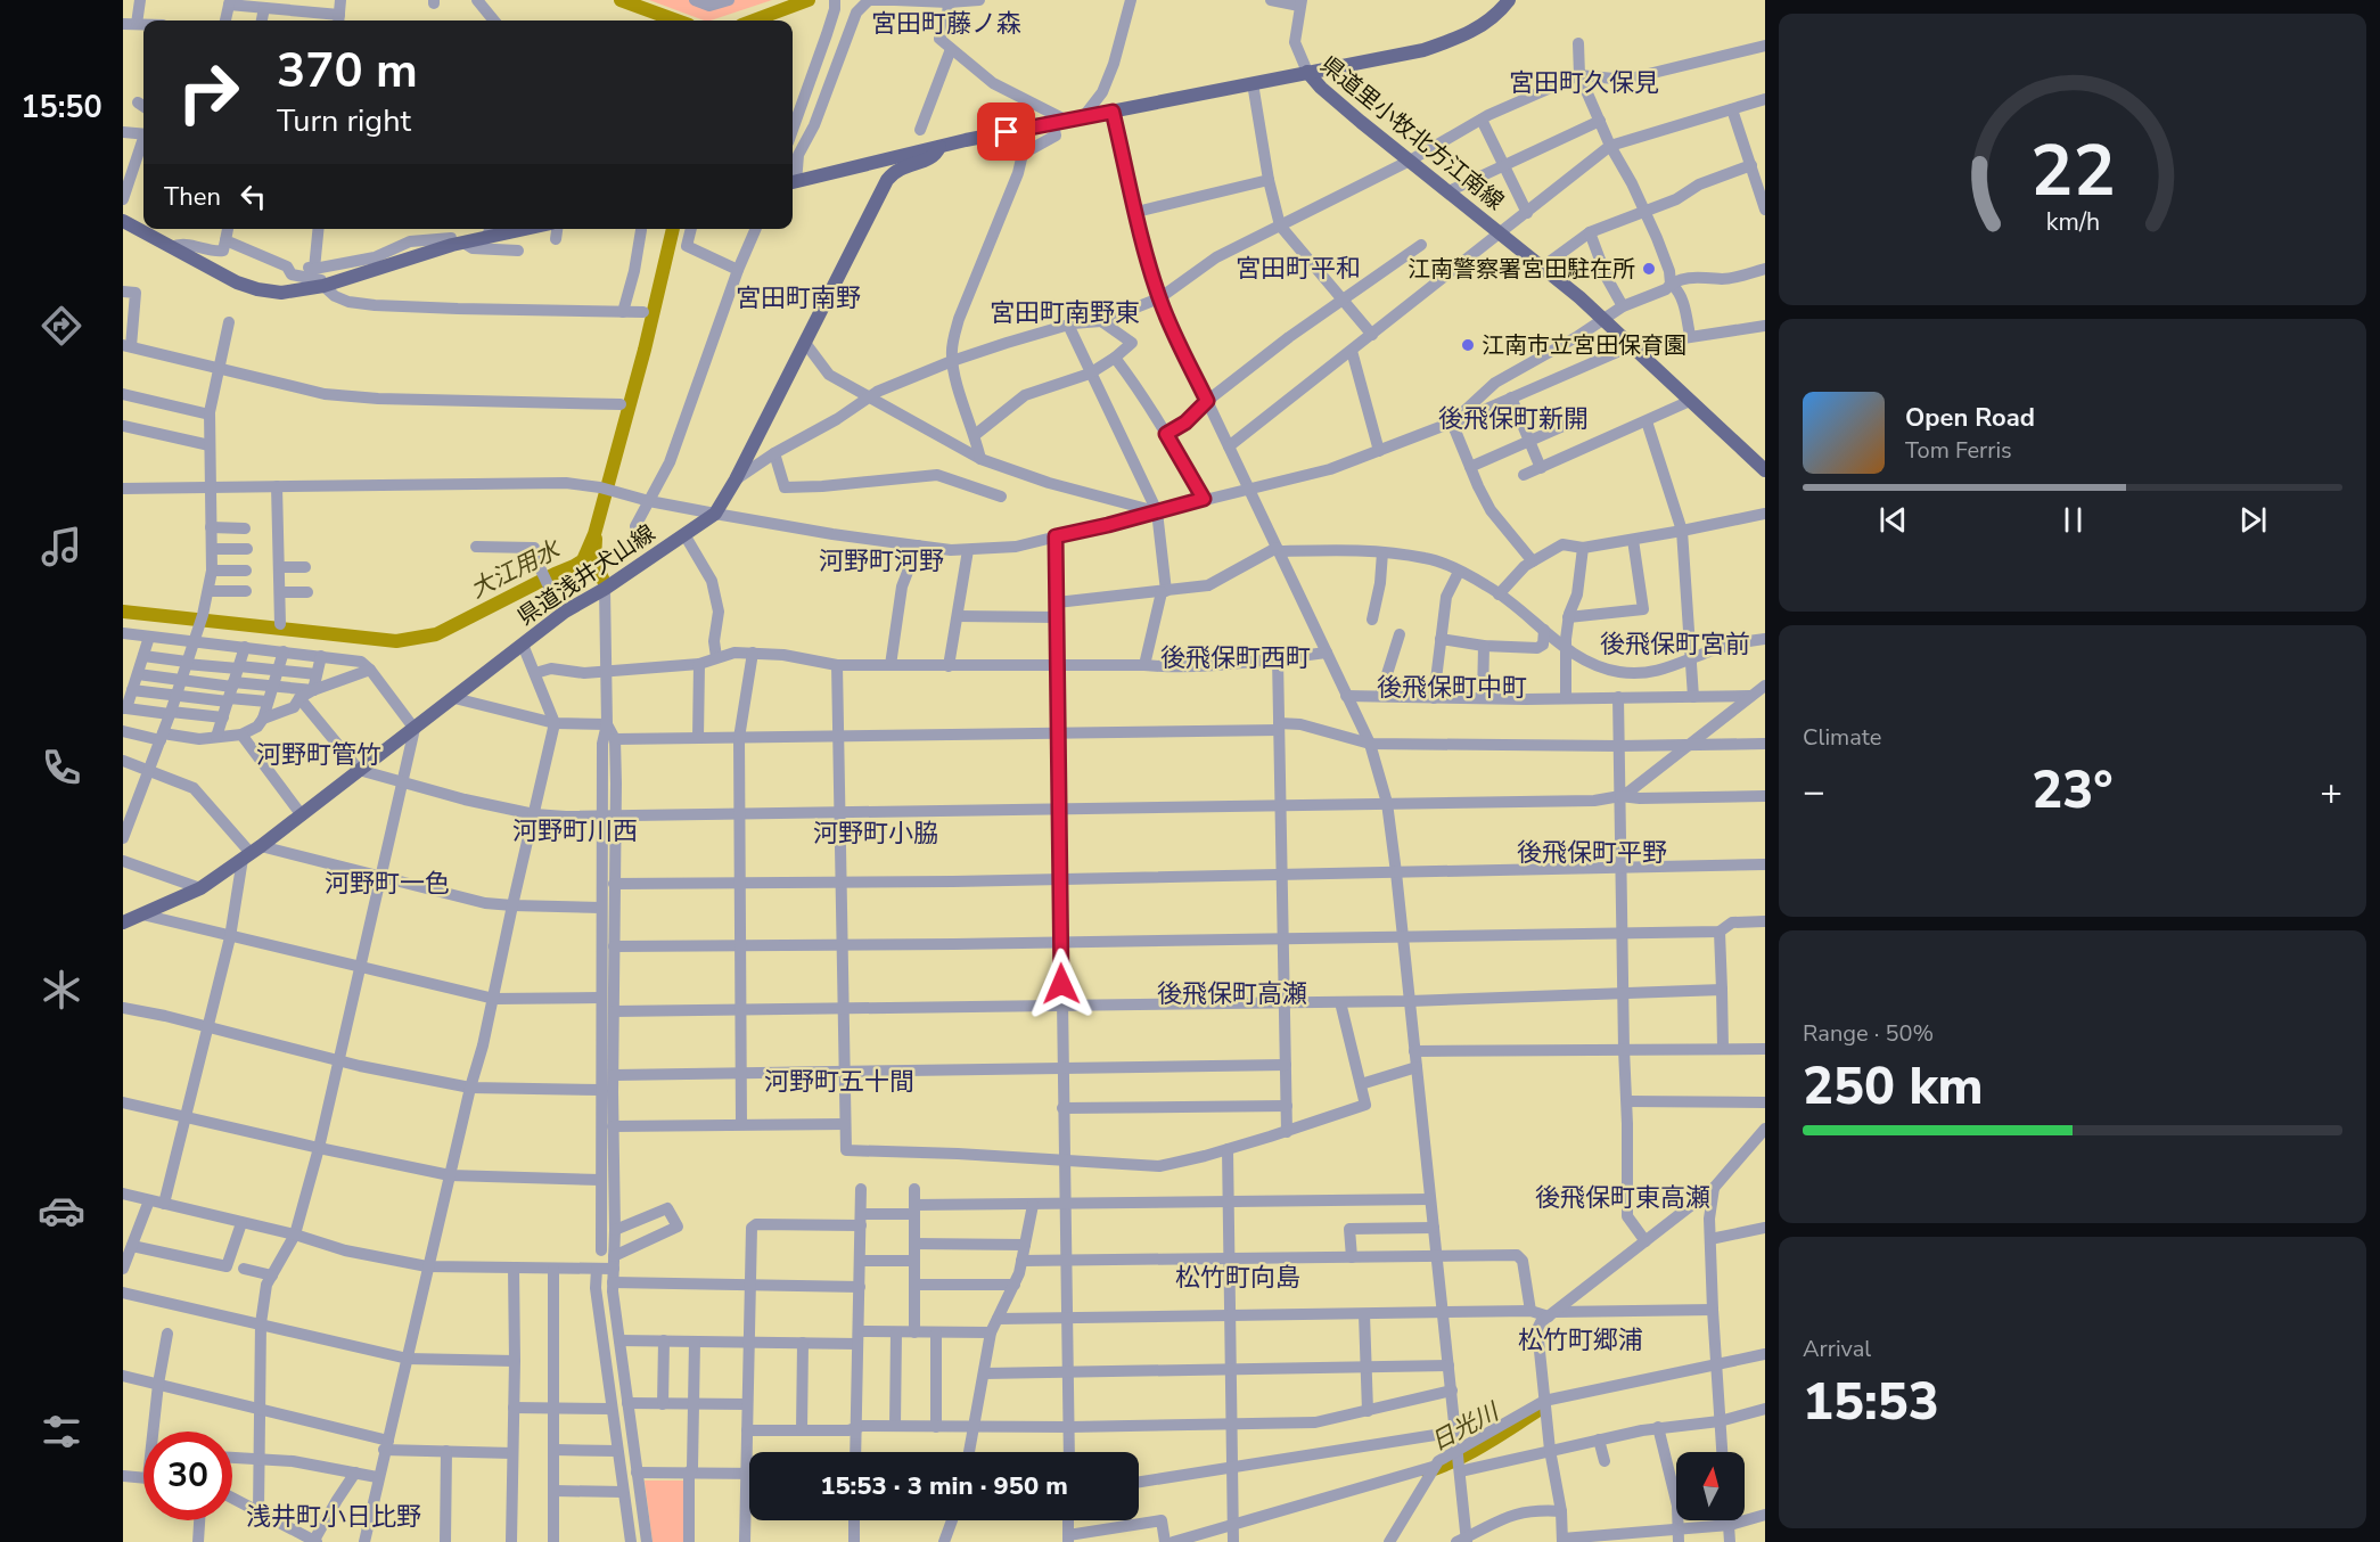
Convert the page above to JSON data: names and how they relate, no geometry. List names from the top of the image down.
{
  "streets": {
    "main road": ["県道里小牧北方江南線", "県道浅井犬山線"]
  },
  "crossings": [
    ["県道里小牧北方江南線", "県道浅井犬山線"]
  ],
  "districts": [
    "宮田町藤ノ森",
    "宮田町久保見",
    "宮田町平和",
    "宮田町南野",
    "宮田町南野東",
    "後飛保町新開",
    "河野町河野",
    "後飛保町宮前",
    "後飛保町西町",
    "後飛保町中町",
    "河野町管竹",
    "河野町川西",
    "河野町小脇",
    "後飛保町平野",
    "河野町一色",
    "後飛保町高瀬",
    "河野町五十間",
    "後飛保町東高瀬",
    "松竹町向島",
    "松竹町郷浦",
    "浅井町小日比野"
  ],
  "water": ["大江用水", "日光川"],
  "places": ["江南警察署宮田駐在所", "江南市立宮田保育園"],
  "north": "top",
  "page": {
    "tabs": "15:50",
    "turn": ["370 m", "Turn right"],
    "then": "Then",
    "song": ["Open Road", "Tom Ferris"],
    "tile": [
      "Climate",
      ["Range · 50%", "250 km"],
      ["Arrival", "15:53"]
    ],
    "heat": ["−", "23°", "+"],
    "limit": "30",
    "trip": "15:53 · 3 min · 950 m",
    "gauge": ["22", "km/h"]
  }
}
